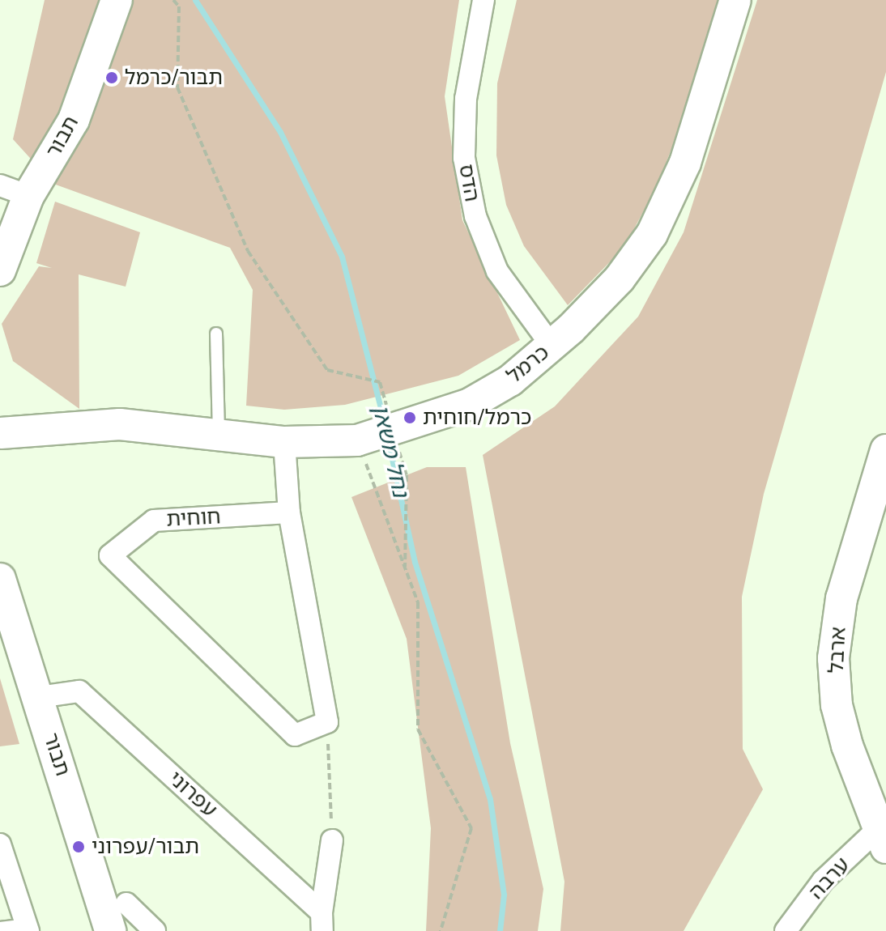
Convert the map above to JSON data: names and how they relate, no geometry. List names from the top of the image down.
{
  "streets": {
    "street": [
      "תבור",
      "הדס",
      "כרמל",
      "חוחית",
      "ארבל",
      "עפרוני",
      "ערבה"
    ]
  },
  "crossings": [
    ["תבור", "עפרוני"],
    ["הדס", "כרמל"],
    ["ארבל", "ערבה"]
  ],
  "water": ["נחל משאן"],
  "places": ["תבור/כרמל", "כרמל/חוחית", "תבור/עפרוני"]
}
